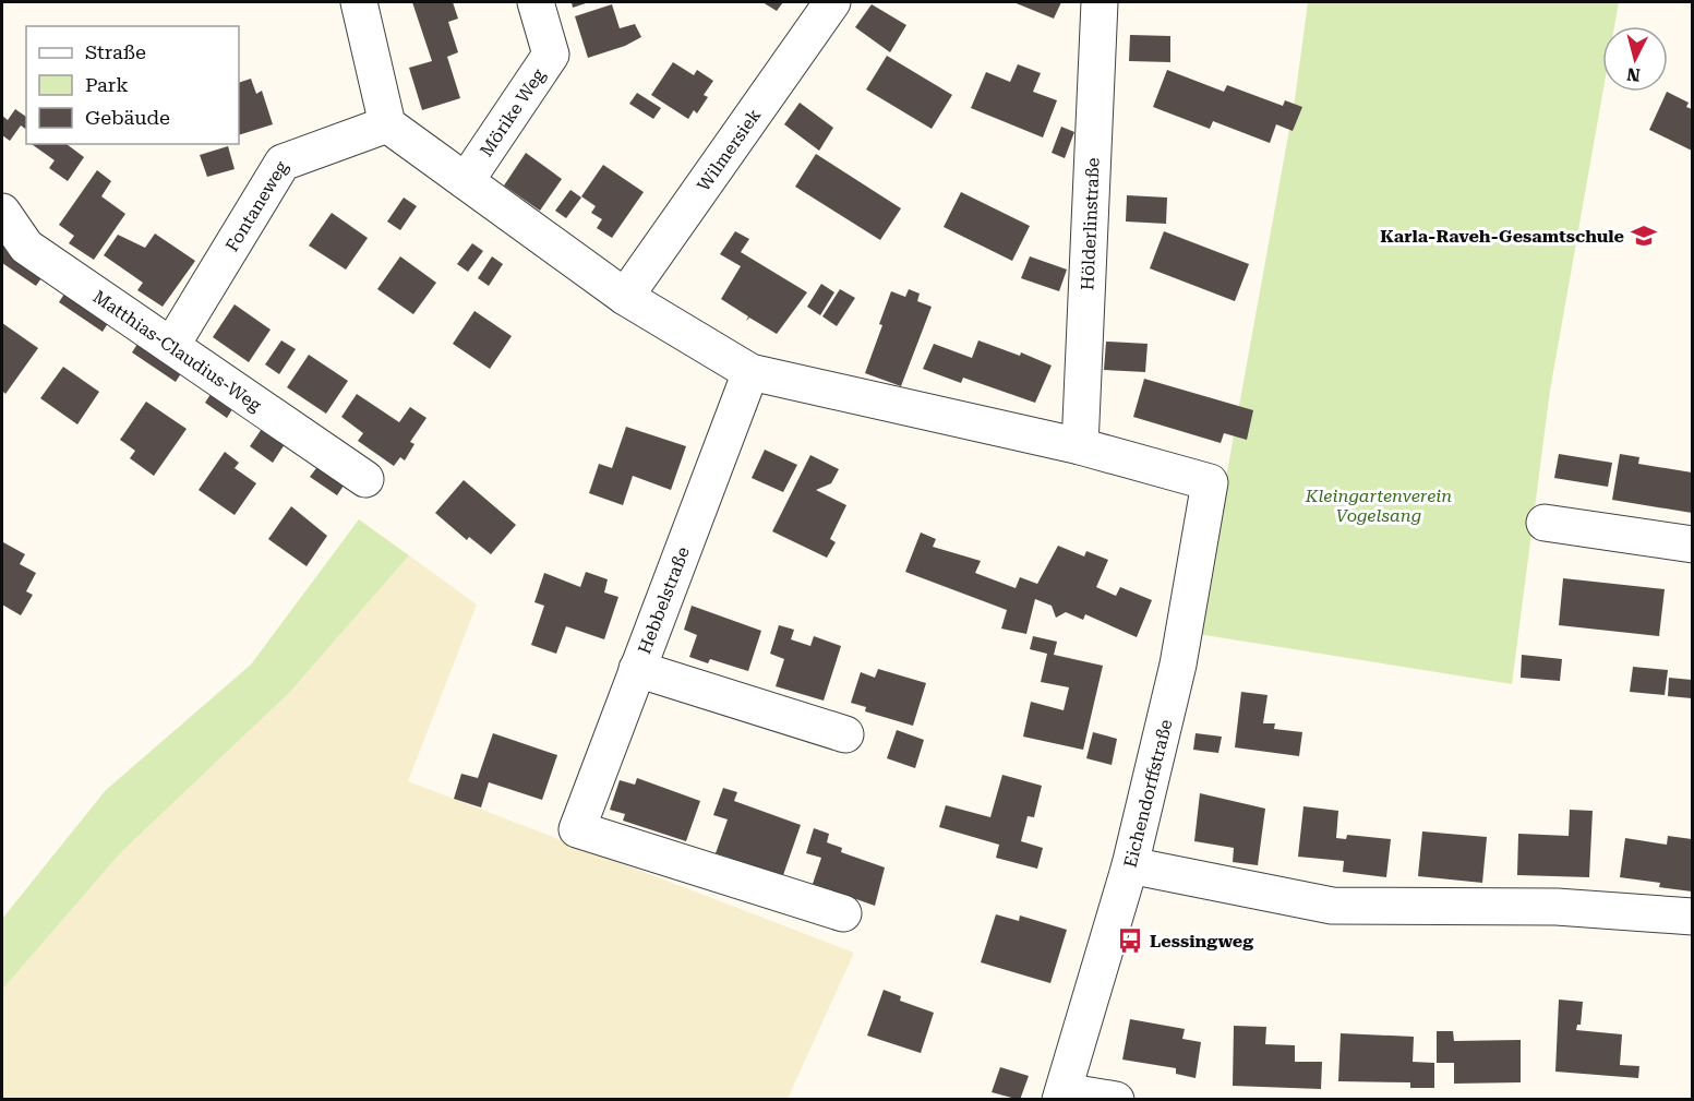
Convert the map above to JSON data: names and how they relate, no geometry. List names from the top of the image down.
{
  "streets": {
    "street": [
      "Mörike Weg",
      "Wilmersiek",
      "Fontaneweg",
      "Hölderlinstraße",
      "Matthias-Claudius-Weg",
      "Hebbelstraße",
      "Eichendorffstraße"
    ]
  },
  "crossings": [
    ["Fontaneweg", "Matthias-Claudius-Weg"],
    ["Hölderlinstraße", "Eichendorffstraße"]
  ],
  "parks": ["Kleingartenverein Vogelsang"],
  "places": {
    "school or university": ["Karla-Raveh-Gesamtschule"],
    "bus stop": ["Lessingweg"]
  },
  "legend": ["Straße", "Park", "Gebäude"],
  "north": "bottom"
}
